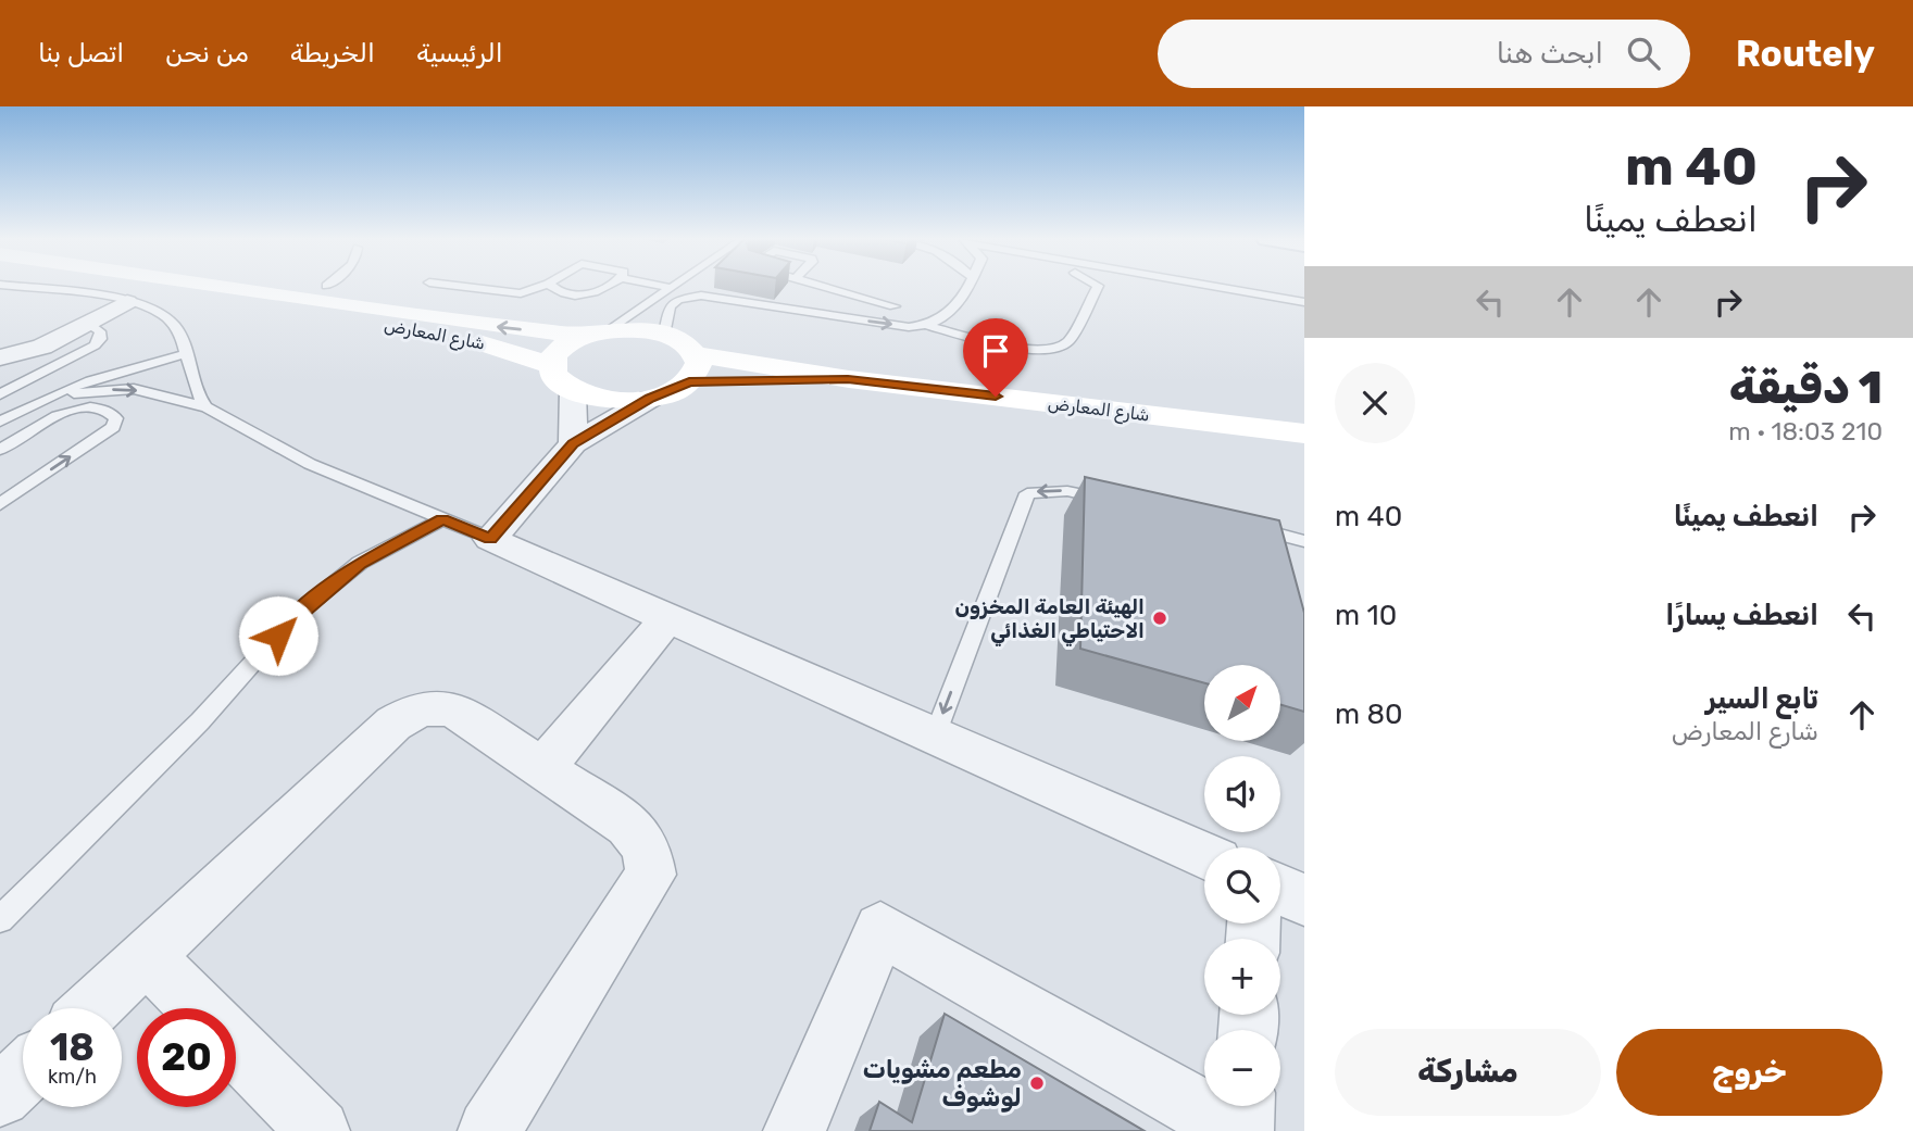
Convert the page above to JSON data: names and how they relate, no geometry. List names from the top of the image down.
{
  "streets": {
    "main road": ["شارع المعارض"]
  },
  "places": ["الهيئة العامة المخزون الاحتياطي الغذائي", "مطعم مشويات لوشوف"],
  "north": "top right",
  "page": {
    "header": "Routely",
    "search": "ابحث هنا",
    "nav": [
      "الرئيسية",
      "الخريطة",
      "من نحن",
      "اتصل بنا"
    ],
    "turn": ["40 m", "انعطف يمينًا"],
    "heading": ["1 دقيقة", "210 m · 18:03"],
    "list": [
      {
        "name": "انعطف يمينًا",
        "value": "40 m"
      },
      {
        "name": "انعطف يسارًا",
        "value": "10 m"
      },
      {
        "name": "تابع السير",
        "note": "شارع المعارض",
        "value": "80 m"
      }
    ],
    "map_buttons": ["+", "−"],
    "speed": "18 km/h",
    "limit": "20",
    "buttons": ["خروج", "مشاركة"]
  }
}
